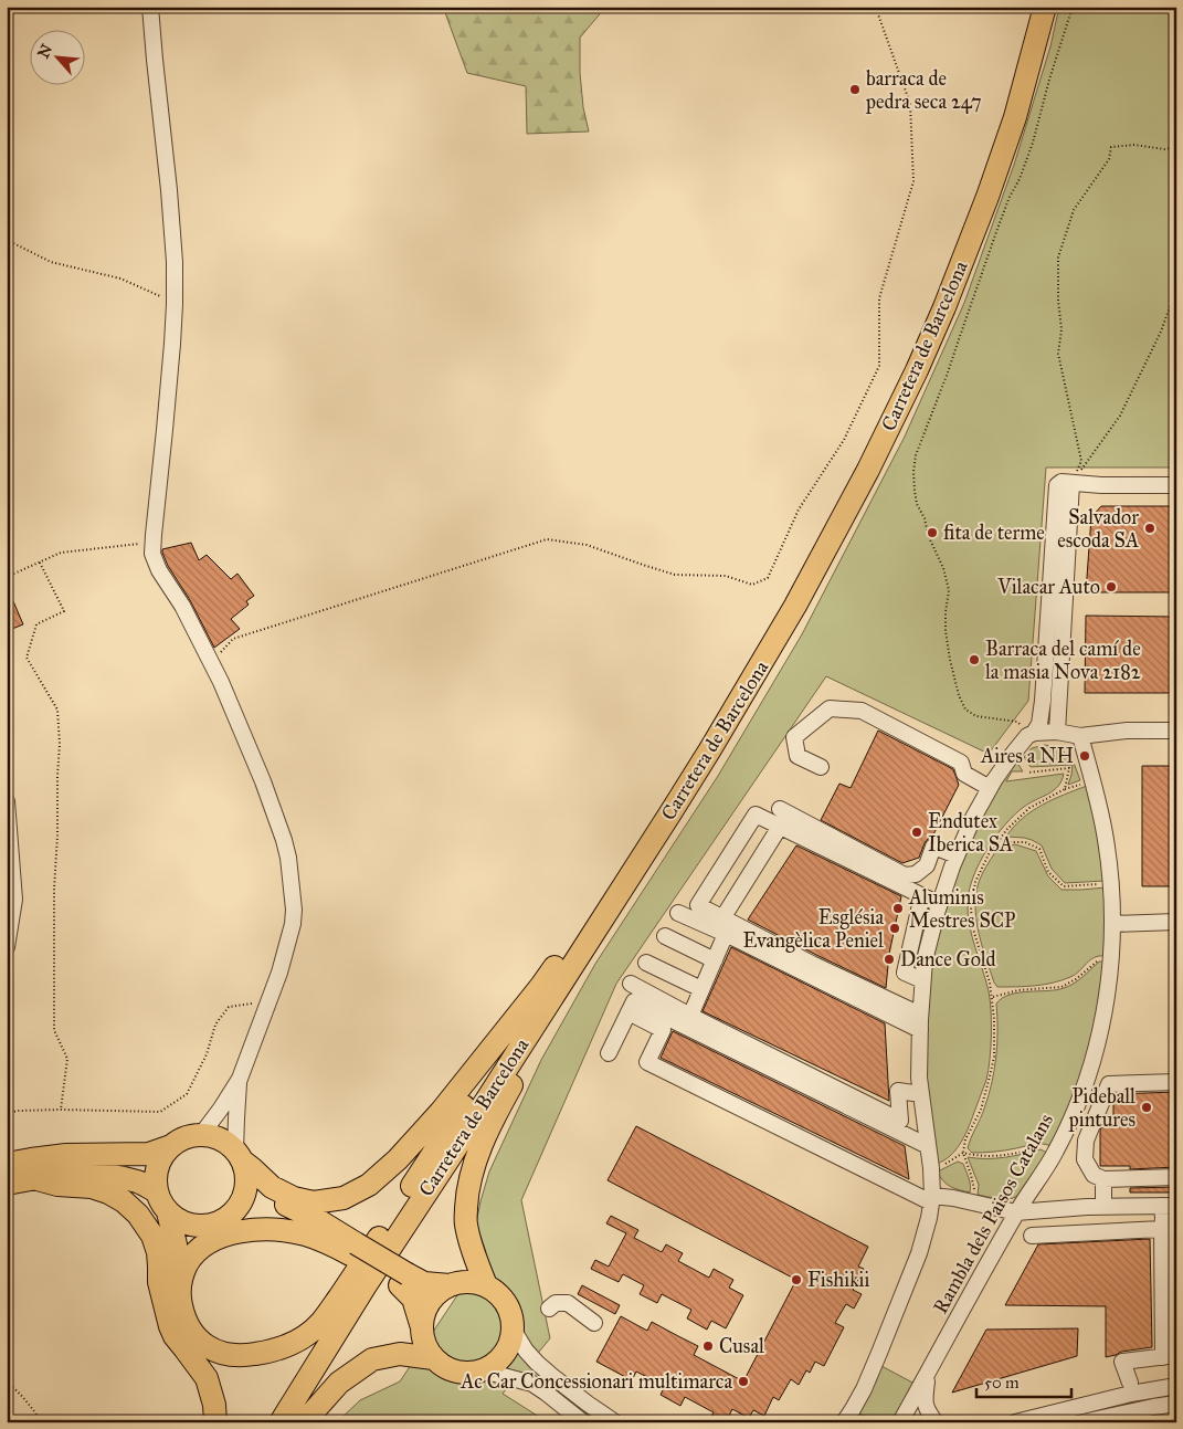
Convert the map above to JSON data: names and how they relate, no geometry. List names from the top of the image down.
{
  "streets": {
    "highway": ["Carretera de Barcelona"],
    "street": ["Rambla dels Països Catalans"]
  },
  "places": [
    "barraca de pedra seca 247",
    "Salvador escoda SA",
    "fita de terme",
    "Vilacar Auto",
    "Barraca del camí de la masia Nova 2182",
    "Aires a NH",
    "Endutex Iberica SA",
    "Aluminis Mestres SCP",
    "Església Evangèlica Peniel",
    "Dance Gold",
    "Pideball pintures",
    "Fishikii",
    "Cusal",
    "Ac Car Concessionari multimarca"
  ],
  "scale_bar": "50 m",
  "north": "top left"
}
